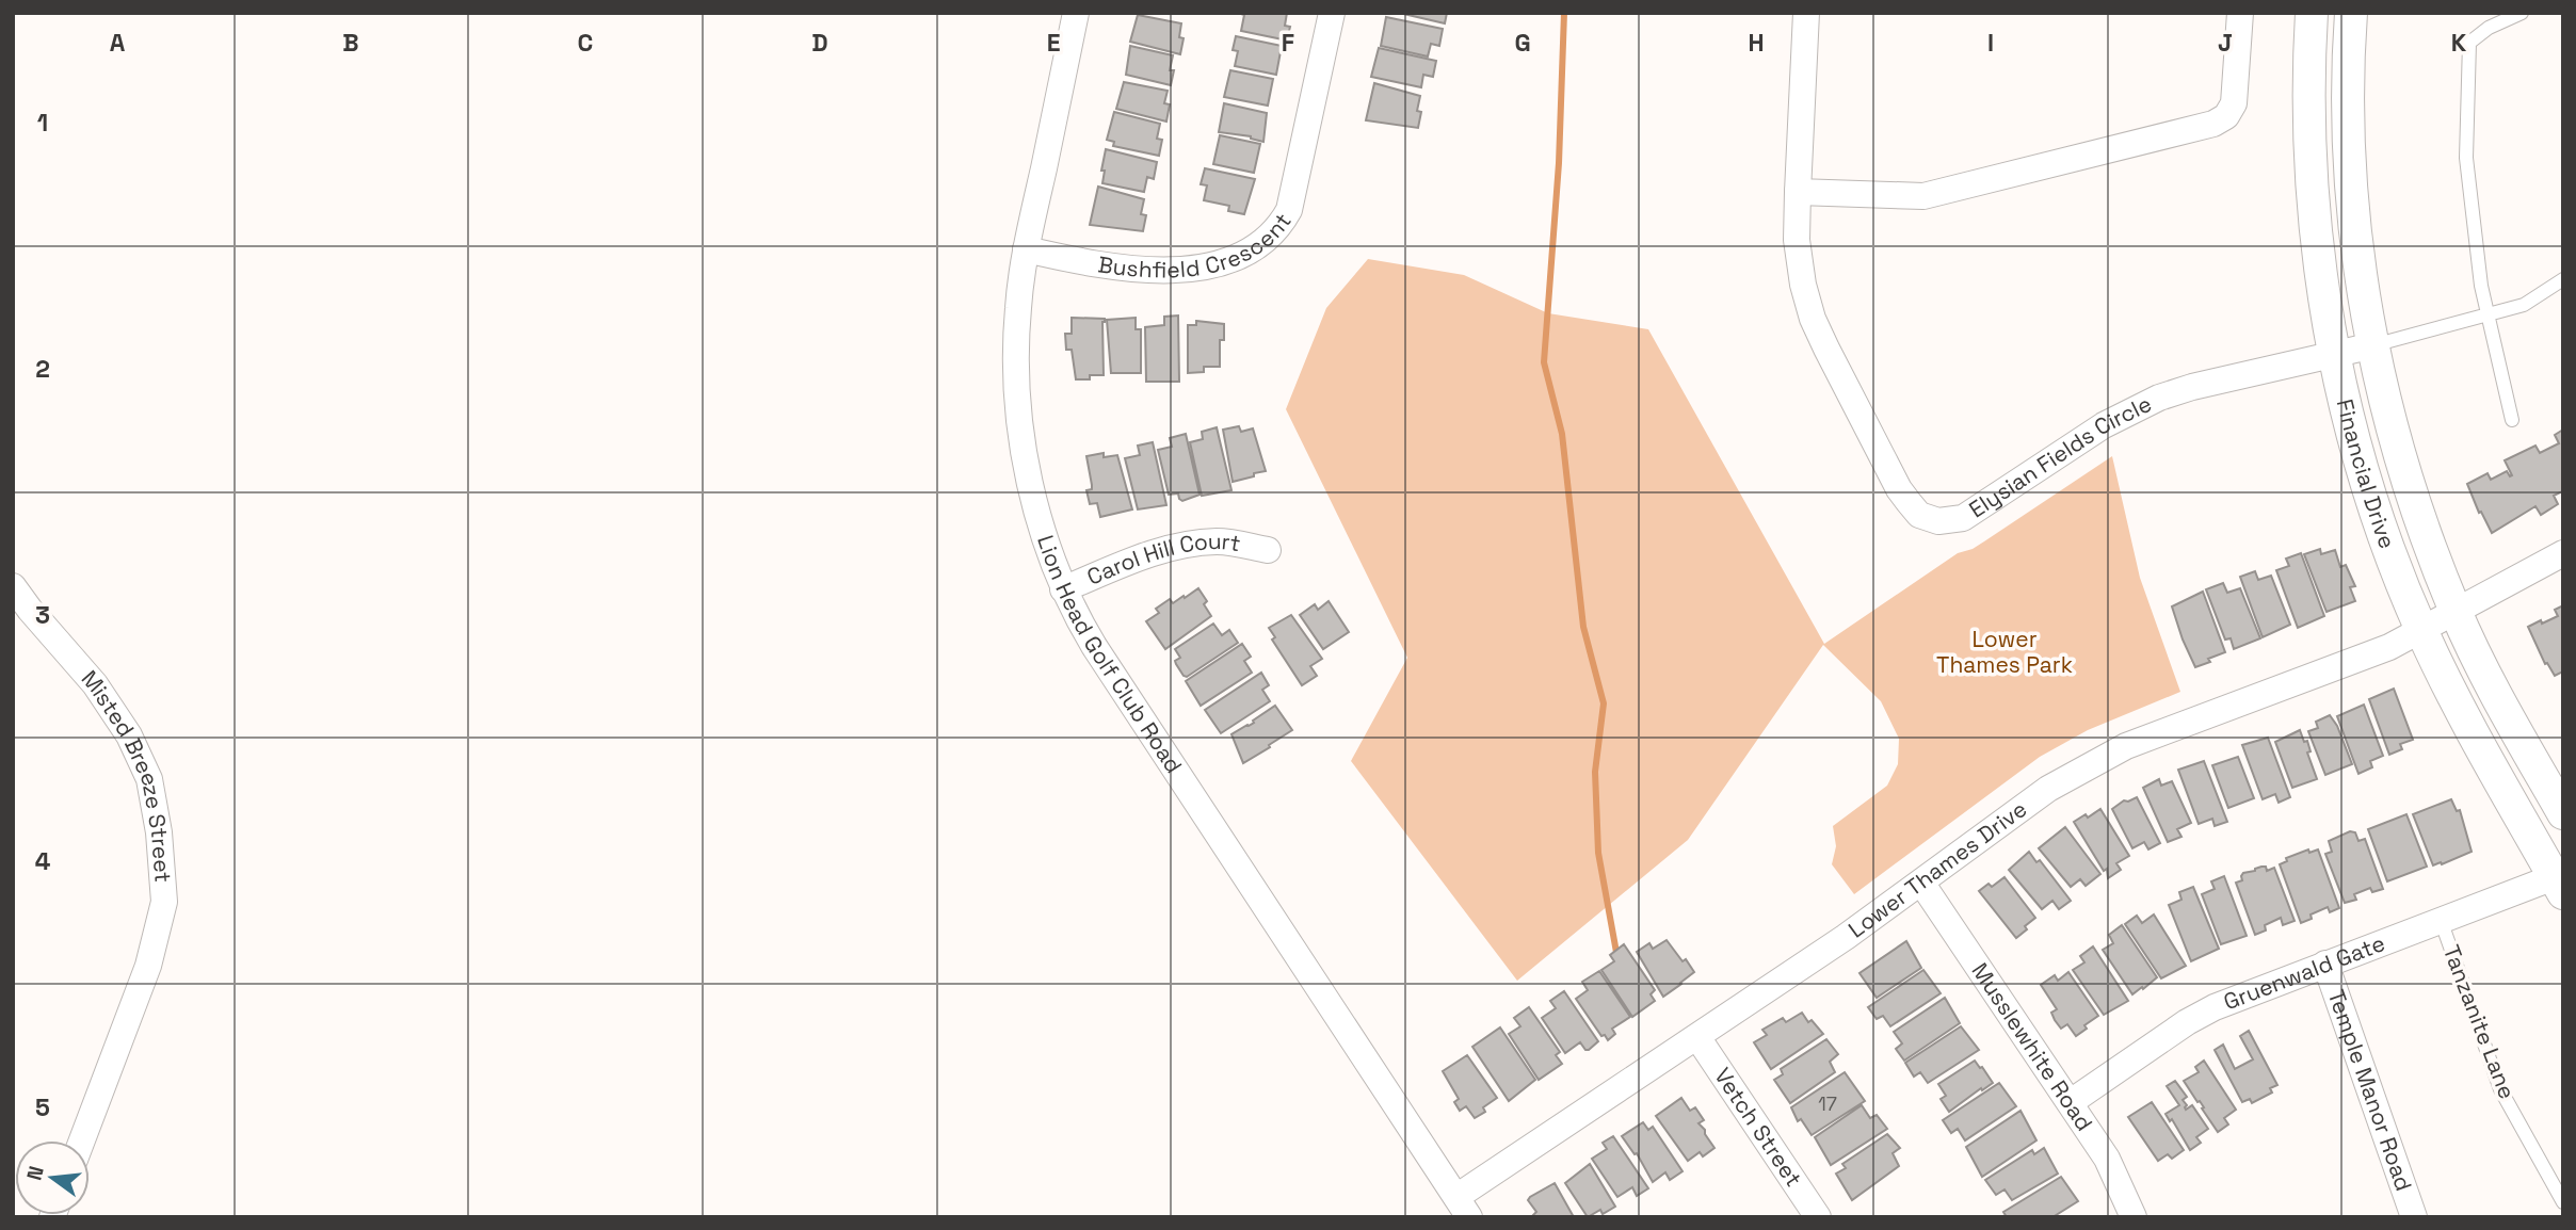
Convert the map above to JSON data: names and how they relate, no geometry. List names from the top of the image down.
{
  "streets": {
    "street": [
      "Bushfield Crescent",
      "Elysian Fields Circle",
      "Financial Drive",
      "Carol Hill Court",
      "Lion Head Golf Club Road",
      "Misted Breeze Street",
      "Lower Thames Drive",
      "Gruenwald Gate",
      "Musslewhite Road",
      "Temple Manor Road",
      "Vetch Street"
    ],
    "lane": ["Tanzanite Lane"]
  },
  "crossings": [
    ["Bushfield Crescent", "Lion Head Golf Club Road"],
    ["Elysian Fields Circle", "Financial Drive"],
    ["Financial Drive", "Lower Thames Drive"],
    ["Financial Drive", "Gruenwald Gate"],
    ["Carol Hill Court", "Lion Head Golf Club Road"],
    ["Lion Head Golf Club Road", "Lower Thames Drive"],
    ["Lower Thames Drive", "Musslewhite Road"],
    ["Lower Thames Drive", "Vetch Street"],
    ["Gruenwald Gate", "Tanzanite Lane"],
    ["Gruenwald Gate", "Musslewhite Road"],
    ["Gruenwald Gate", "Temple Manor Road"]
  ],
  "parks": ["Lower Thames Park"],
  "house_numbers": ["17"],
  "north": "left",
  "grid": {
    "columns": [
      "A",
      "B",
      "C",
      "D",
      "E",
      "F",
      "G",
      "H",
      "I",
      "J",
      "K"
    ],
    "rows": [
      "1",
      "2",
      "3",
      "4",
      "5"
    ]
  }
}
